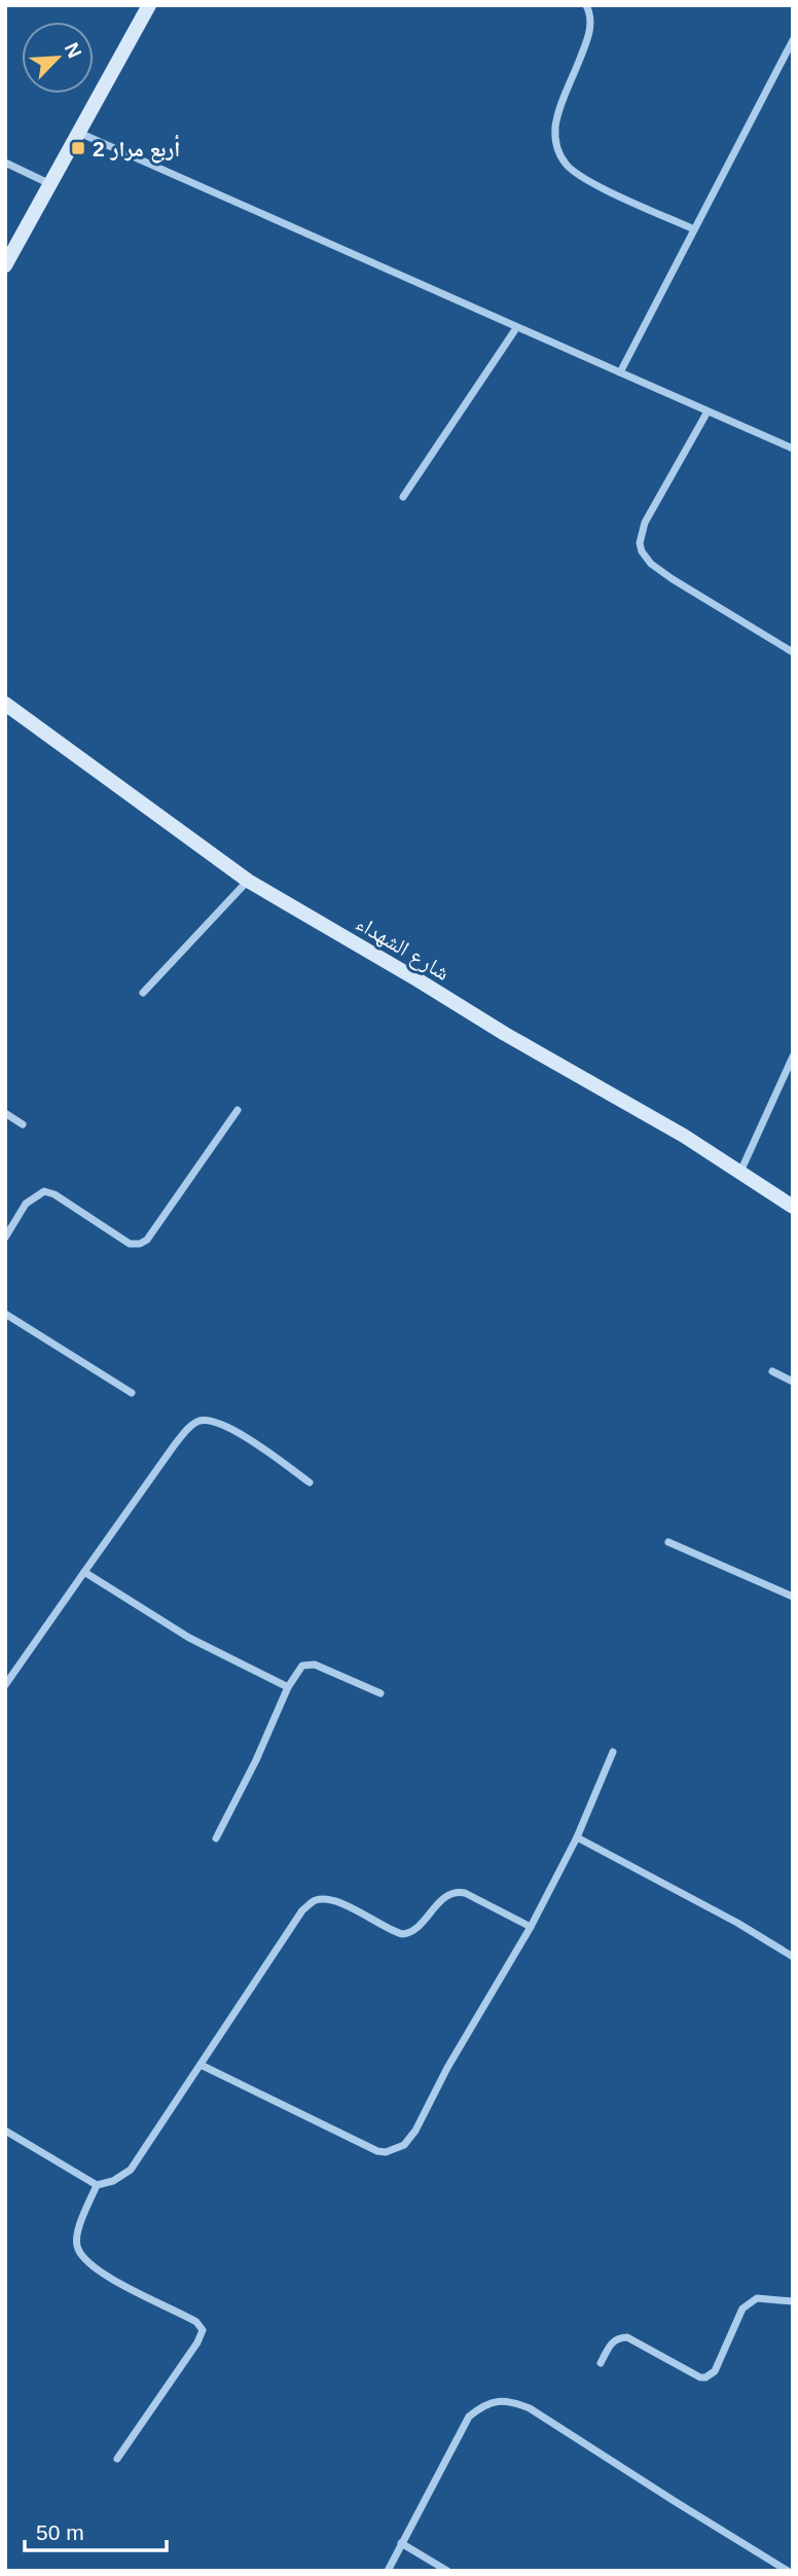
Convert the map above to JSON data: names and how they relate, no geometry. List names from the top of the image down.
{
  "streets": {
    "street": ["شارع الشهداء"]
  },
  "places": {
    "transit": ["أربع مرار 2"]
  },
  "scale_bar": "50 m",
  "north": "top right"
}
